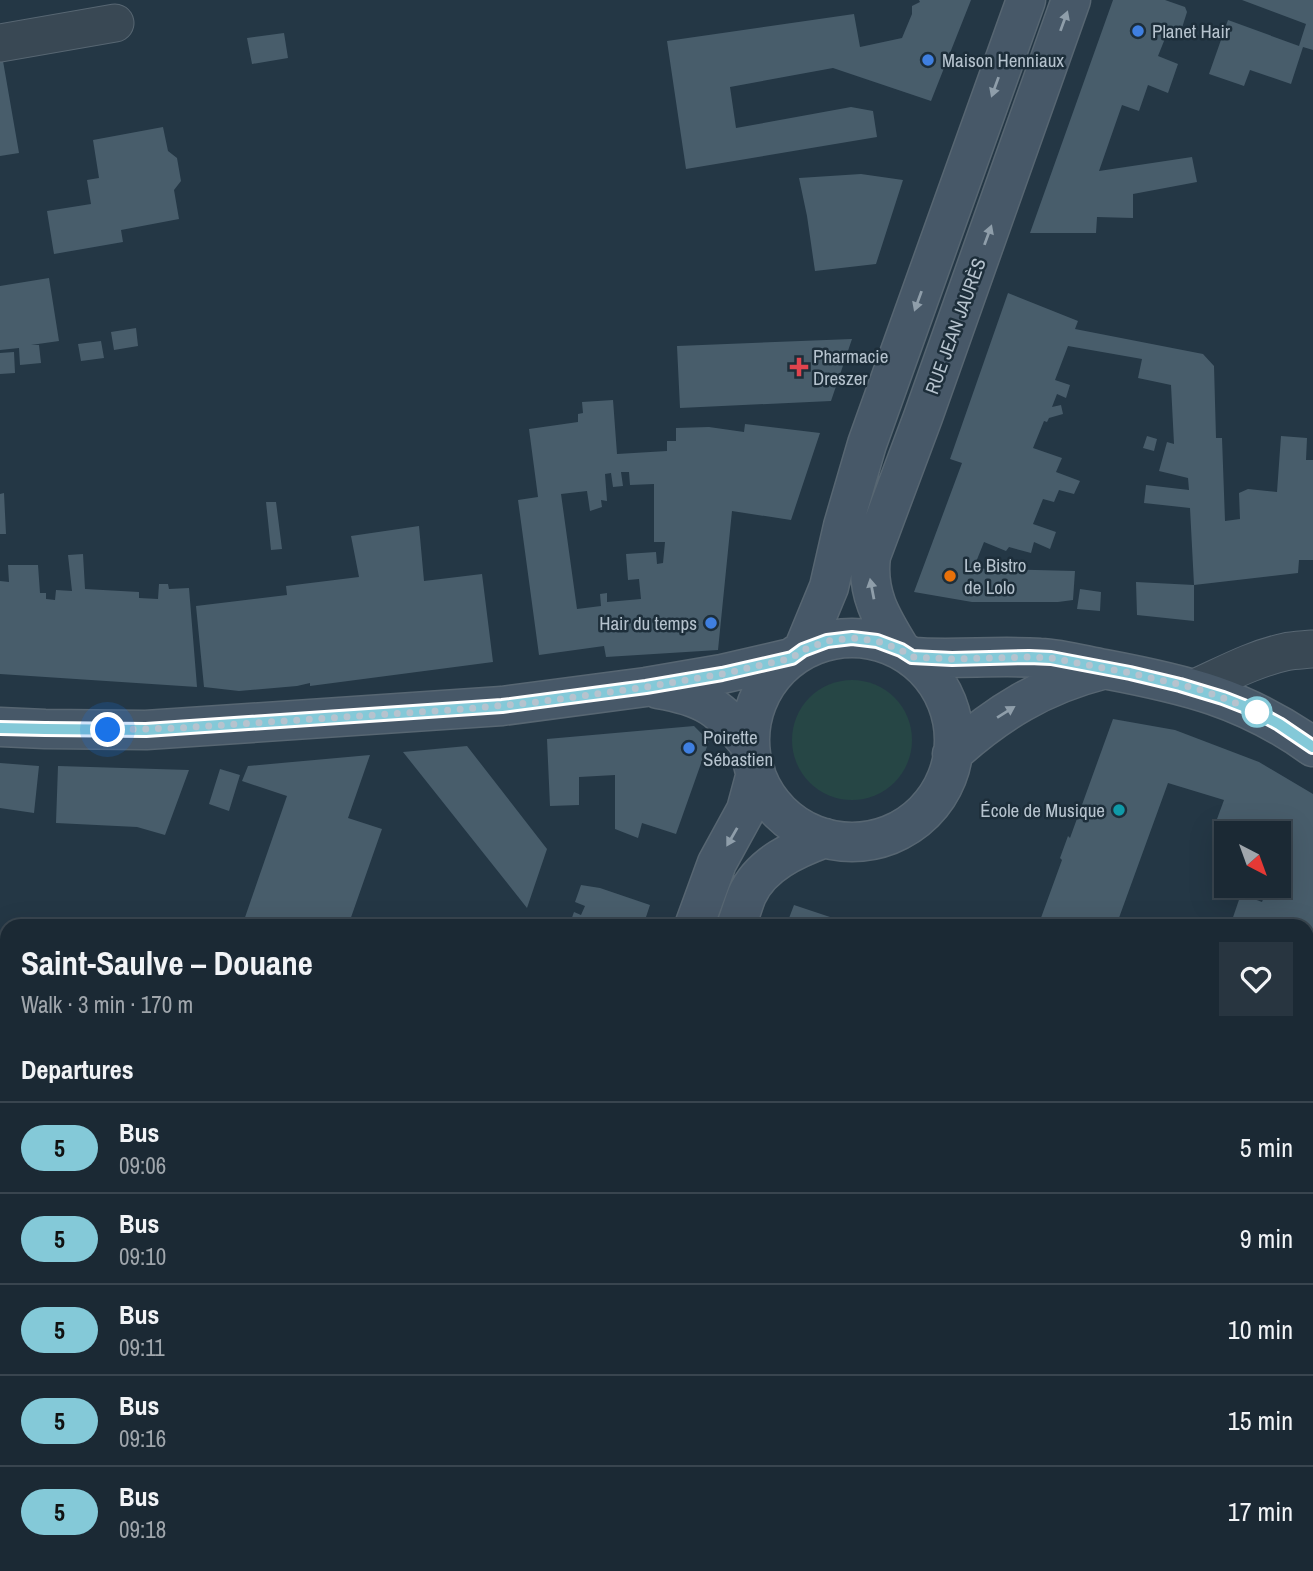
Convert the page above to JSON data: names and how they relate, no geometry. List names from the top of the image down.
{
  "streets": {
    "main road": ["RUE JEAN JAURÈS"]
  },
  "places": {
    "other": [
      "Planet Hair",
      "Maison Henniaux",
      "Le Bistro de Lolo",
      "Hair du temps",
      "Poirette Sébastien",
      "École de Musique"
    ],
    "health": ["Pharmacie Dreszer"]
  },
  "lines": ["bus line 5"],
  "north": "bottom right",
  "page": {
    "heading": [
      ["Saint-Saulve – Douane", "Walk · 3 min · 170 m"],
      "Departures"
    ],
    "list": [
      {
        "mark": "5",
        "name": "Bus",
        "note": "09:06",
        "value": "5 min"
      },
      {
        "mark": "5",
        "name": "Bus",
        "note": "09:10",
        "value": "9 min"
      },
      {
        "mark": "5",
        "name": "Bus",
        "note": "09:11",
        "value": "10 min"
      },
      {
        "mark": "5",
        "name": "Bus",
        "note": "09:16",
        "value": "15 min"
      },
      {
        "mark": "5",
        "name": "Bus",
        "note": "09:18",
        "value": "17 min"
      }
    ]
  }
}
